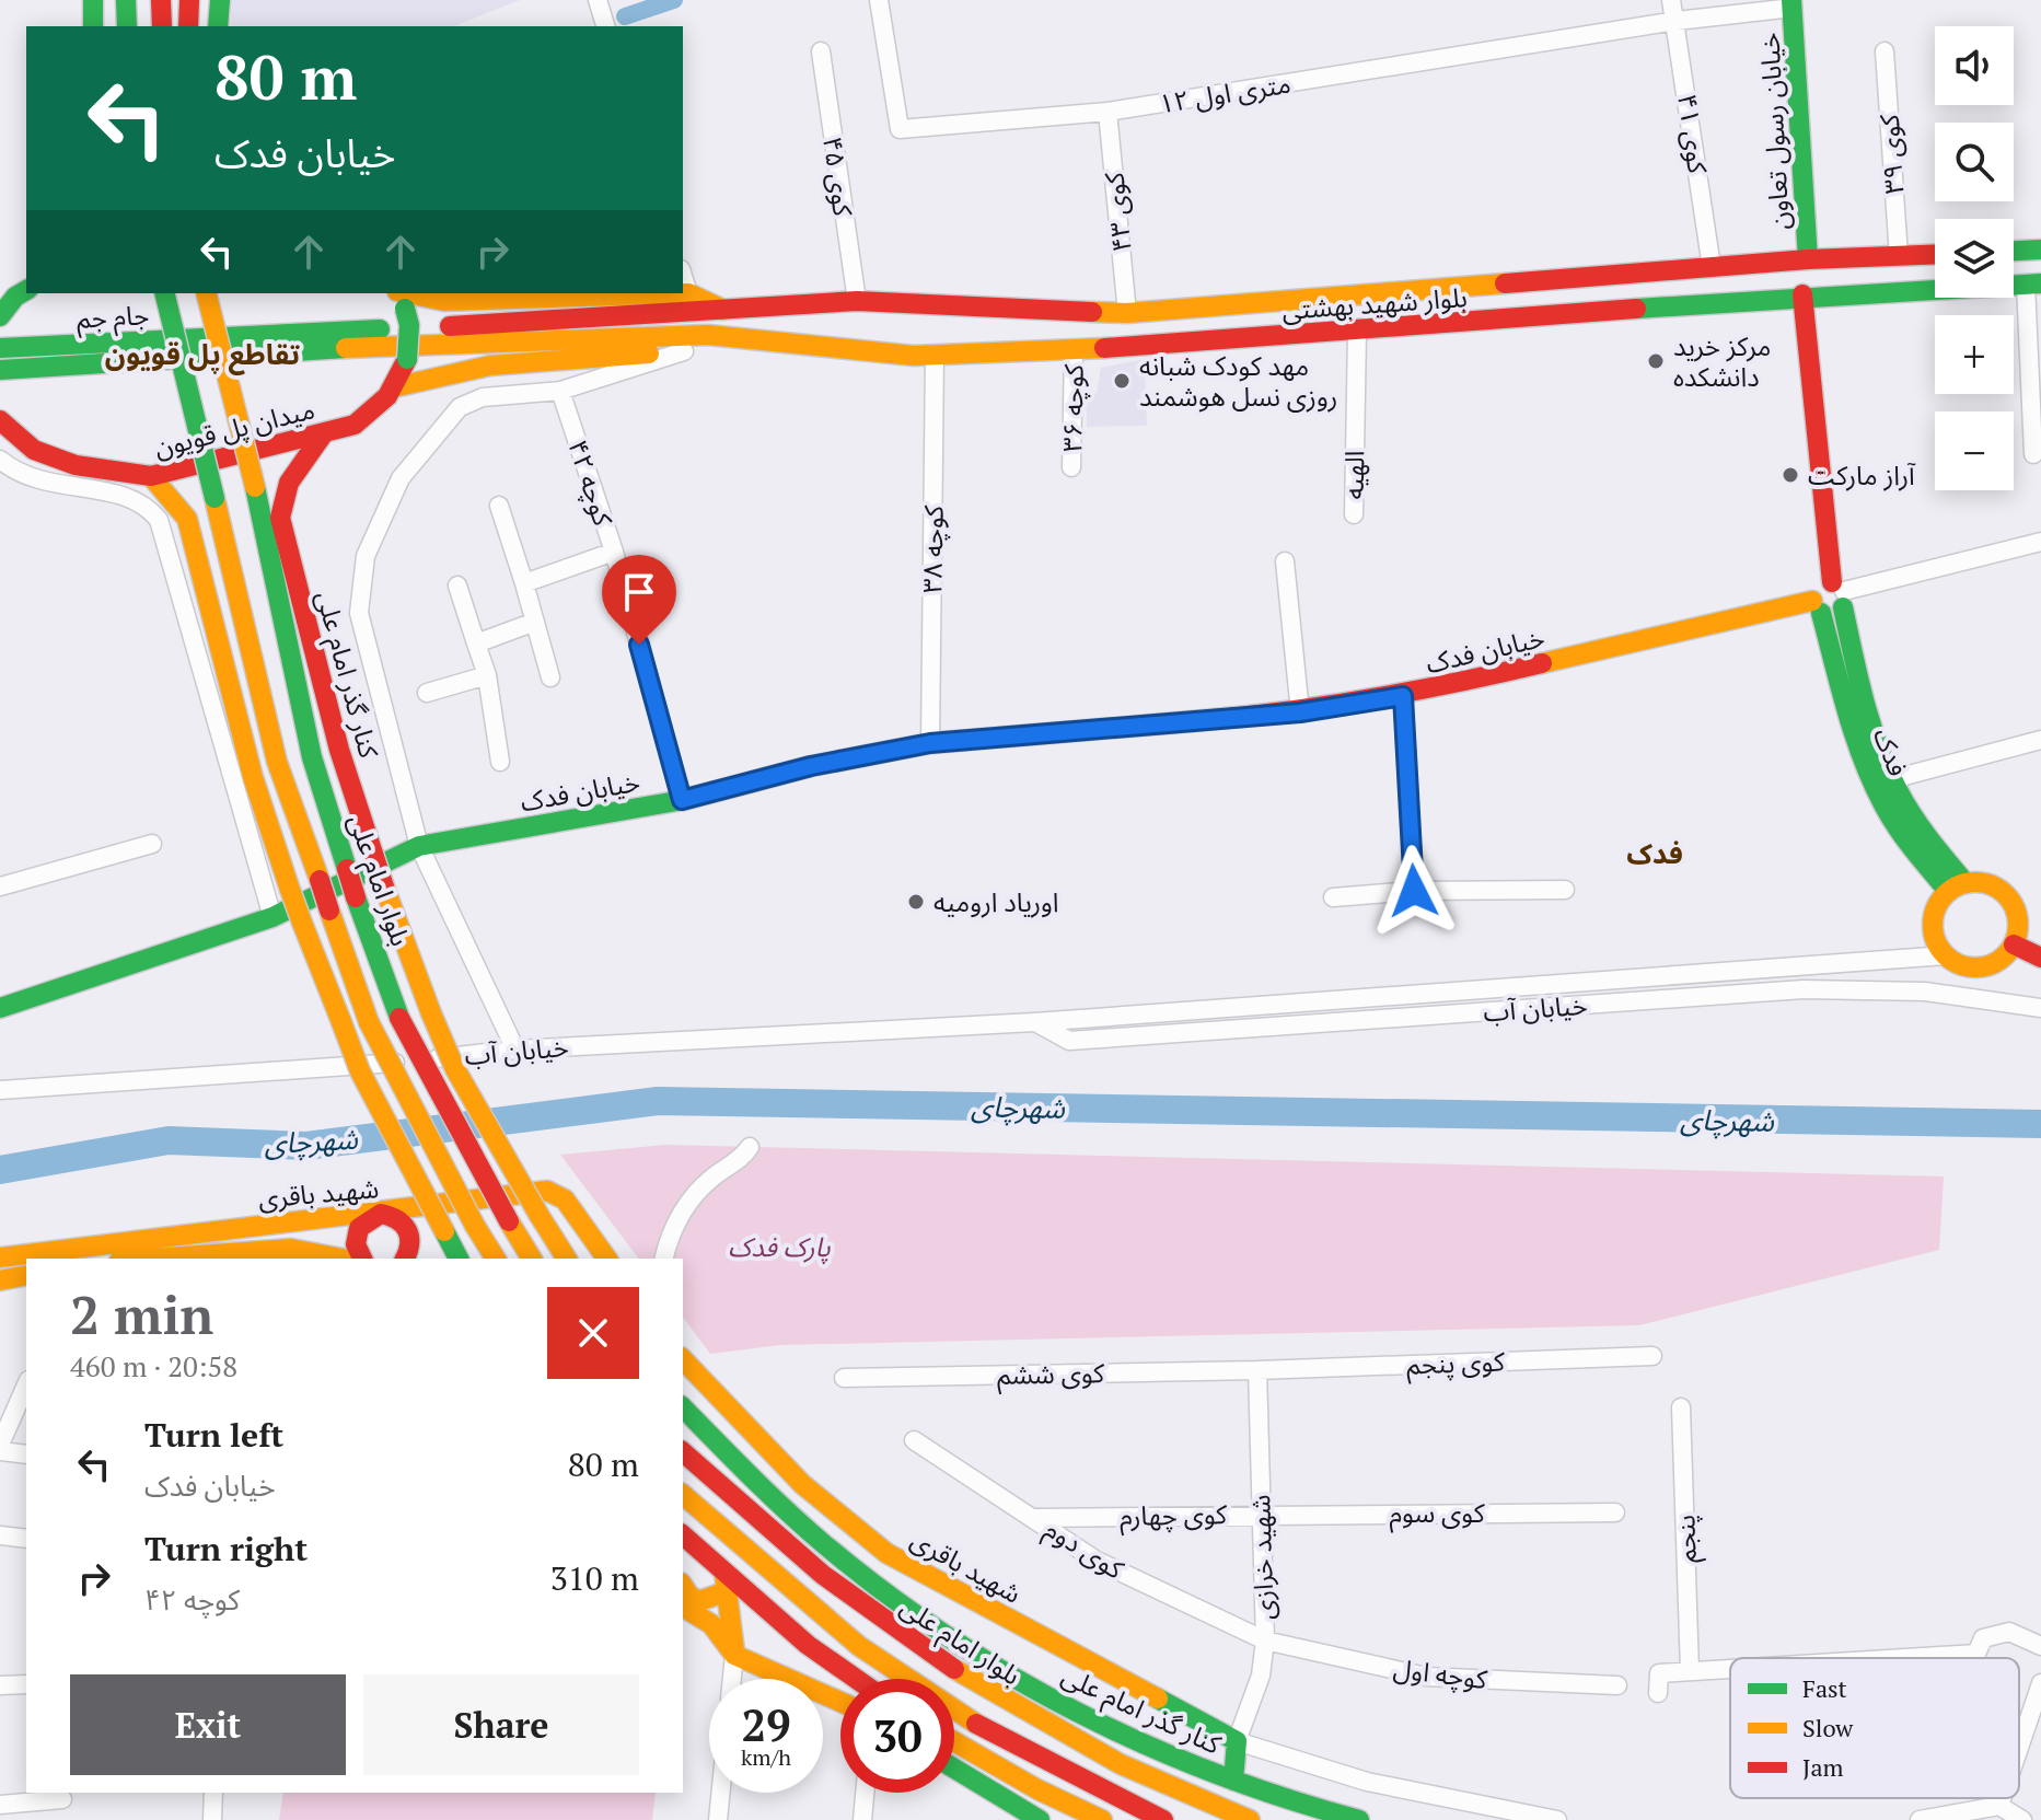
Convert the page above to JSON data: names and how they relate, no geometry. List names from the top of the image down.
{
  "streets": {
    "main road": [
      "خیابان رسول تعاون",
      "بلوار شهید بهشتی",
      "جام جم",
      "میدان پل قویون",
      "خیابان فدک",
      "کنار گذر امام علی",
      "فدک",
      "بلوار امام علی",
      "شهید باقری"
    ],
    "street": [
      "۱۲ متری اول",
      "کوی ۴۱",
      "کوی ۳۹",
      "کوی ۴۵",
      "کوی ۴۳",
      "کوچه ۳۶",
      "الهیه",
      "کوچه ۴۲",
      "کوچه ۳۸",
      "خیابان آب",
      "کوی پنجم",
      "کوی ششم",
      "کوی سوم",
      "کوی چهارم",
      "پنجم",
      "کوی دوم",
      "شهید خرازی",
      "کوچه اول"
    ]
  },
  "crossings": [
    ["۱۲ متری اول", "خیابان رسول تعاون"],
    ["۱۲ متری اول", "کوی ۴۱"],
    ["۱۲ متری اول", "کوی ۴۳"],
    ["خیابان رسول تعاون", "بلوار شهید بهشتی"],
    ["کوی ۴۱", "بلوار شهید بهشتی"],
    ["کوی ۳۹", "بلوار شهید بهشتی"],
    ["کوی ۴۵", "بلوار شهید بهشتی"],
    ["کوی ۴۵", "جام جم"],
    ["کوی ۴۳", "بلوار شهید بهشتی"],
    ["بلوار شهید بهشتی", "جام جم"],
    ["بلوار شهید بهشتی", "کوچه ۳۶"],
    ["بلوار شهید بهشتی", "الهیه"],
    ["بلوار شهید بهشتی", "کوچه ۳۸"],
    ["بلوار شهید بهشتی", "فدک"],
    ["میدان پل قویون", "کنار گذر امام علی"],
    ["کوچه ۴۲", "خیابان فدک"],
    ["کوچه ۳۸", "خیابان فدک"],
    ["خیابان فدک", "فدک"],
    ["فدک", "خیابان آب"],
    ["شهید باقری", "شهید خرازی"],
    ["کوی پنجم", "کوی ششم"],
    ["کوی پنجم", "شهید خرازی"],
    ["کوی ششم", "شهید خرازی"],
    ["کوی سوم", "کوی چهارم"],
    ["کوی سوم", "شهید خرازی"],
    ["کوی چهارم", "کوی دوم"],
    ["کوی چهارم", "شهید خرازی"],
    ["کوی دوم", "شهید خرازی"],
    ["کوی دوم", "کوچه اول"],
    ["شهید خرازی", "کوچه اول"]
  ],
  "districts": ["تقاطع پل قویون", "فدک"],
  "water": ["شهرچای"],
  "parks": ["پارک فدک"],
  "places": [
    "مرکز خرید دانشکده",
    "مهد کودک شبانه روزی نسل هوشمند",
    "آراز مارکت",
    "اوریاد ارومیه"
  ],
  "legend": ["Fast", "Slow", "Jam"],
  "page": {
    "map_buttons": ["+", "−"],
    "turn": ["80 m", "خیابان فدک"],
    "heading": ["2 min", "460 m · 20:58"],
    "list": [
      {
        "name": "Turn left",
        "note": "خیابان فدک",
        "value": "80 m"
      },
      {
        "name": "Turn right",
        "note": "کوچه ۴۲",
        "value": "310 m"
      }
    ],
    "buttons": ["Exit", "Share"],
    "speed": "29 km/h",
    "limit": "30"
  }
}
